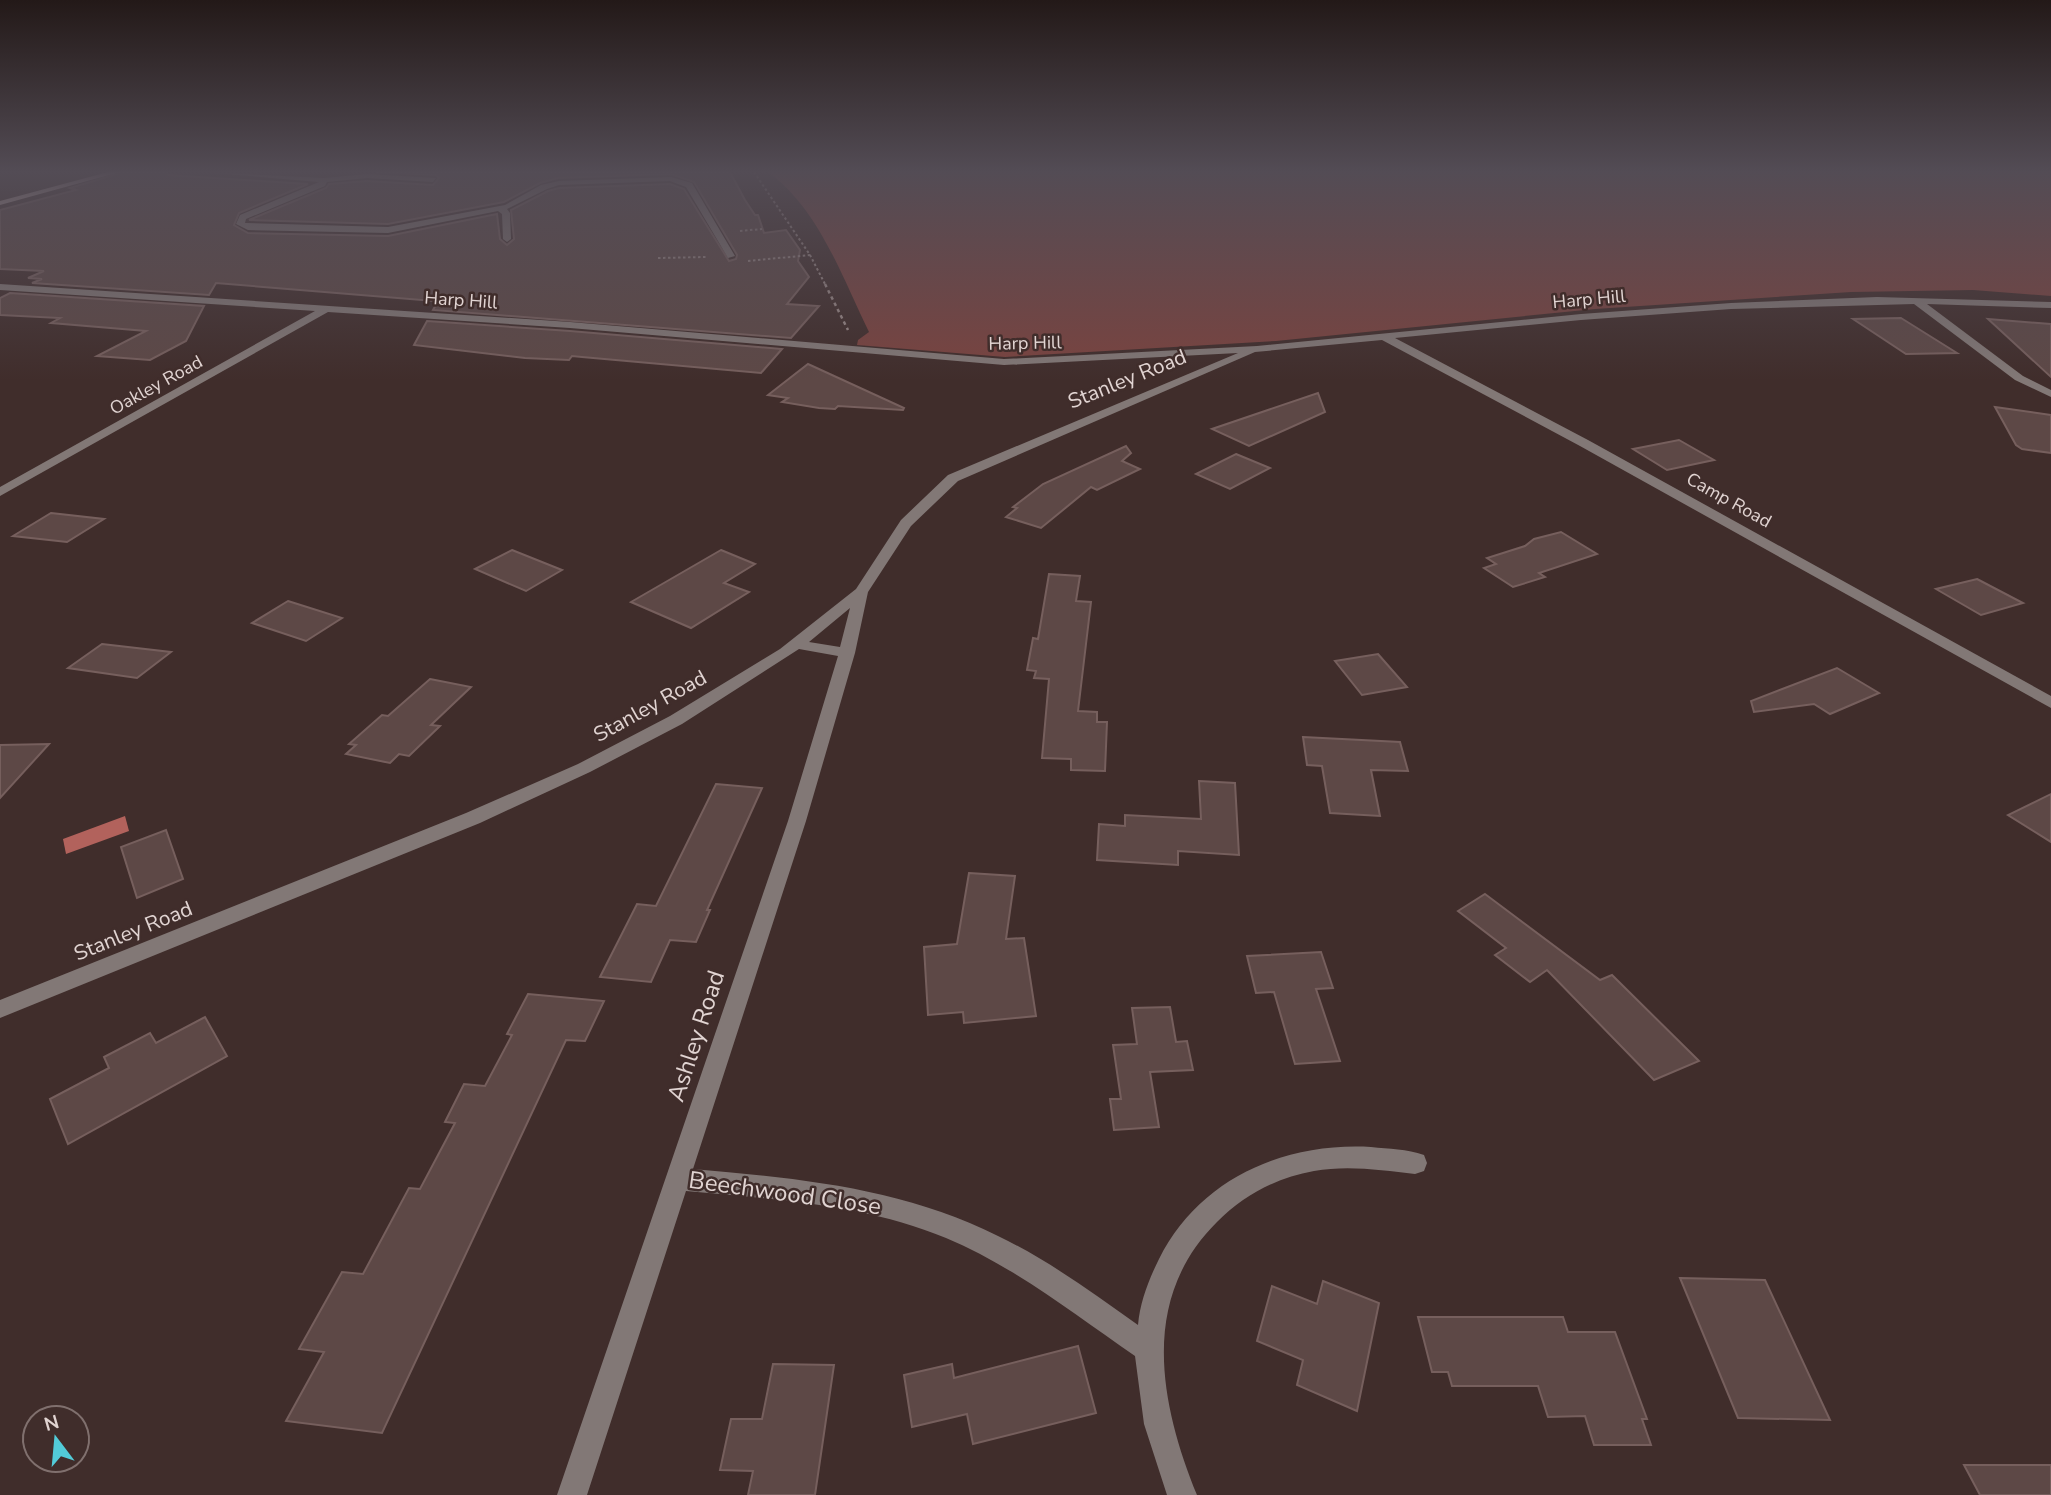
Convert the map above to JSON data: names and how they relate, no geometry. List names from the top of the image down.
{
  "streets": {
    "street": [
      "Harp Hill",
      "Stanley Road",
      "Oakley Road",
      "Camp Road",
      "Ashley Road",
      "Beechwood Close"
    ]
  },
  "crossings": [
    ["Harp Hill", "Stanley Road"],
    ["Harp Hill", "Oakley Road"],
    ["Harp Hill", "Camp Road"],
    ["Stanley Road", "Ashley Road"],
    ["Ashley Road", "Beechwood Close"]
  ],
  "north": "top"
}
